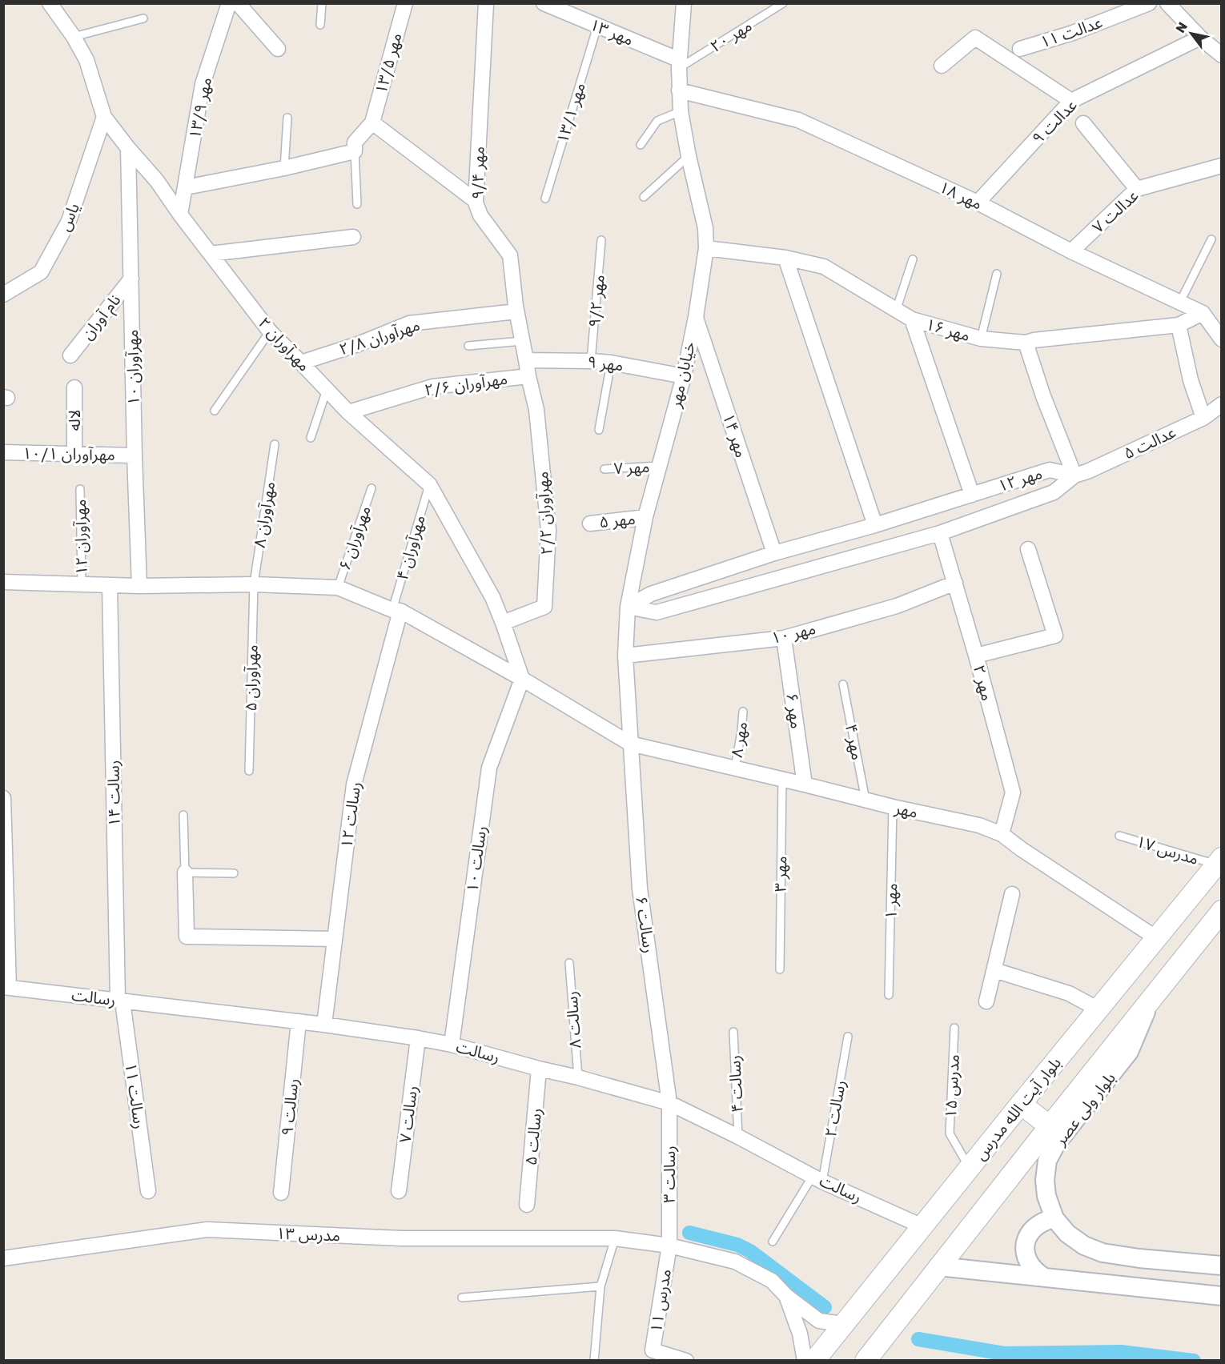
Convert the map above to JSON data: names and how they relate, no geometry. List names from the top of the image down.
{
  "streets": {
    "main road": ["بلوار آیت الله مدرس"],
    "street": [
      "مهر ۱۳",
      "عدالت ۱۱",
      "مهر ۱۳/۵",
      "مهر ۱۳/۹",
      "عدالت ۹",
      "مهر ۹/۴",
      "مهر ۱۸",
      "عدالت ۷",
      "یاس",
      "نام آوران",
      "مهر ۱۶",
      "مهرآوران ۲/۸",
      "مهرآوران ۲",
      "مهر ۹",
      "مهرآوران ۱۰",
      "خیابان مهر",
      "مهرآوران ۲/۶",
      "لاله",
      "مهر ۱۴",
      "عدالت ۵",
      "مهرآوران ۱۰/۱",
      "مهر ۱۲",
      "مهرآوران ۲/۲",
      "مهر ۵",
      "مهر ۱۰",
      "مهر ۲",
      "مهر ۶",
      "رسالت ۱۴",
      "مهر",
      "رسالت ۱۲",
      "رسالت ۱۰",
      "رسالت ۶",
      "رسالت",
      "رسالت ۱۱",
      "رسالت ۹",
      "بلوار ولی عصر",
      "رسالت ۷",
      "رسالت ۵",
      "رسالت ۳",
      "مدرس ۱۳",
      "مدرس ۱۱"
    ],
    "lane": [
      "مهر ۲۰",
      "مهر ۱۳/۱",
      "مهر ۹/۲",
      "مهر ۷",
      "مهرآوران ۸",
      "مهرآوران ۱۲",
      "مهرآوران ۶",
      "مهرآوران ۴",
      "مهرآوران ۵",
      "مهر ۸",
      "مهر ۴",
      "مدرس ۱۷",
      "مهر ۳",
      "مهر ۱",
      "رسالت ۸",
      "رسالت ۴",
      "مدرس ۱۵",
      "رسالت ۲"
    ]
  },
  "crossings": [
    ["مهر ۱۳", "مهر ۲۰"],
    ["مهر ۱۳", "مهر ۱۳/۱"],
    ["مهر ۱۳", "خیابان مهر"],
    ["مهر ۲۰", "خیابان مهر"],
    ["مهر ۱۳/۹", "مهرآوران ۲"],
    ["عدالت ۹", "مهر ۱۸"],
    ["مهر ۹/۴", "مهرآوران ۲/۸"],
    ["مهر ۹/۴", "مهر ۹"],
    ["مهر ۹/۴", "مهرآوران ۲/۶"],
    ["مهر ۹/۴", "مهرآوران ۲/۲"],
    ["مهر ۱۸", "عدالت ۷"],
    ["مهر ۱۸", "مهر ۱۶"],
    ["مهر ۱۸", "خیابان مهر"],
    ["یاس", "مهرآوران ۲"],
    ["مهر ۹/۲", "مهر ۹"],
    ["نام آوران", "مهرآوران ۱۰"],
    ["مهر ۱۶", "خیابان مهر"],
    ["مهرآوران ۲/۸", "مهرآوران ۲"],
    ["مهرآوران ۲", "مهرآوران ۱۰"],
    ["مهرآوران ۲", "مهرآوران ۲/۶"],
    ["مهرآوران ۲", "مهرآوران ۲/۲"],
    ["مهرآوران ۲", "مهرآوران ۴"],
    ["مهرآوران ۲", "مهر"],
    ["مهرآوران ۲", "رسالت ۱۰"],
    ["مهر ۹", "خیابان مهر"],
    ["مهرآوران ۱۰", "مهرآوران ۱۰/۱"],
    ["خیابان مهر", "مهر ۱۴"],
    ["خیابان مهر", "مهر ۷"],
    ["خیابان مهر", "مهر ۱۲"],
    ["خیابان مهر", "مهر ۵"],
    ["خیابان مهر", "مهر ۱۰"],
    ["خیابان مهر", "مهر"],
    ["خیابان مهر", "رسالت ۶"],
    ["مهرآوران ۲/۶", "مهرآوران ۲/۲"],
    ["لاله", "مهرآوران ۱۰/۱"],
    ["مهر ۱۴", "مهر ۱۲"],
    ["عدالت ۵", "مهر ۱۲"],
    ["مهر ۱۲", "مهر ۲"],
    ["مهرآوران ۸", "مهرآوران ۵"],
    ["مهرآوران ۶", "مهر"],
    ["مهرآوران ۴", "مهر"],
    ["مهرآوران ۴", "رسالت ۱۲"],
    ["مهر ۱۰", "مهر ۲"],
    ["مهر ۱۰", "مهر ۶"],
    ["مهر ۲", "مهر"],
    ["مهر ۶", "مهر"],
    ["مهر ۸", "مهر"],
    ["مهر ۴", "مهر"],
    ["رسالت ۱۴", "رسالت"],
    ["رسالت ۱۴", "رسالت ۱۱"],
    ["مهر", "رسالت ۱۲"],
    ["مهر", "رسالت ۱۰"],
    ["مهر", "مهر ۳"],
    ["مهر", "مهر ۱"],
    ["مهر", "رسالت ۶"],
    ["مهر", "بلوار آیت الله مدرس"],
    ["رسالت ۱۲", "رسالت"],
    ["مدرس ۱۷", "بلوار آیت الله مدرس"],
    ["رسالت ۱۰", "رسالت"],
    ["رسالت ۶", "رسالت"],
    ["رسالت ۶", "رسالت ۳"],
    ["رسالت", "رسالت ۸"],
    ["رسالت", "رسالت ۴"],
    ["رسالت", "رسالت ۱۱"],
    ["رسالت", "رسالت ۹"],
    ["رسالت", "رسالت ۲"],
    ["رسالت", "بلوار آیت الله مدرس"],
    ["رسالت", "رسالت ۷"],
    ["رسالت", "رسالت ۵"],
    ["رسالت", "رسالت ۳"],
    ["مدرس ۱۵", "بلوار آیت الله مدرس"],
    ["بلوار آیت الله مدرس", "مدرس ۱۳"],
    ["رسالت ۳", "مدرس ۱۳"],
    ["رسالت ۳", "مدرس ۱۱"],
    ["مدرس ۱۳", "مدرس ۱۱"]
  ],
  "north": "top left"
}
